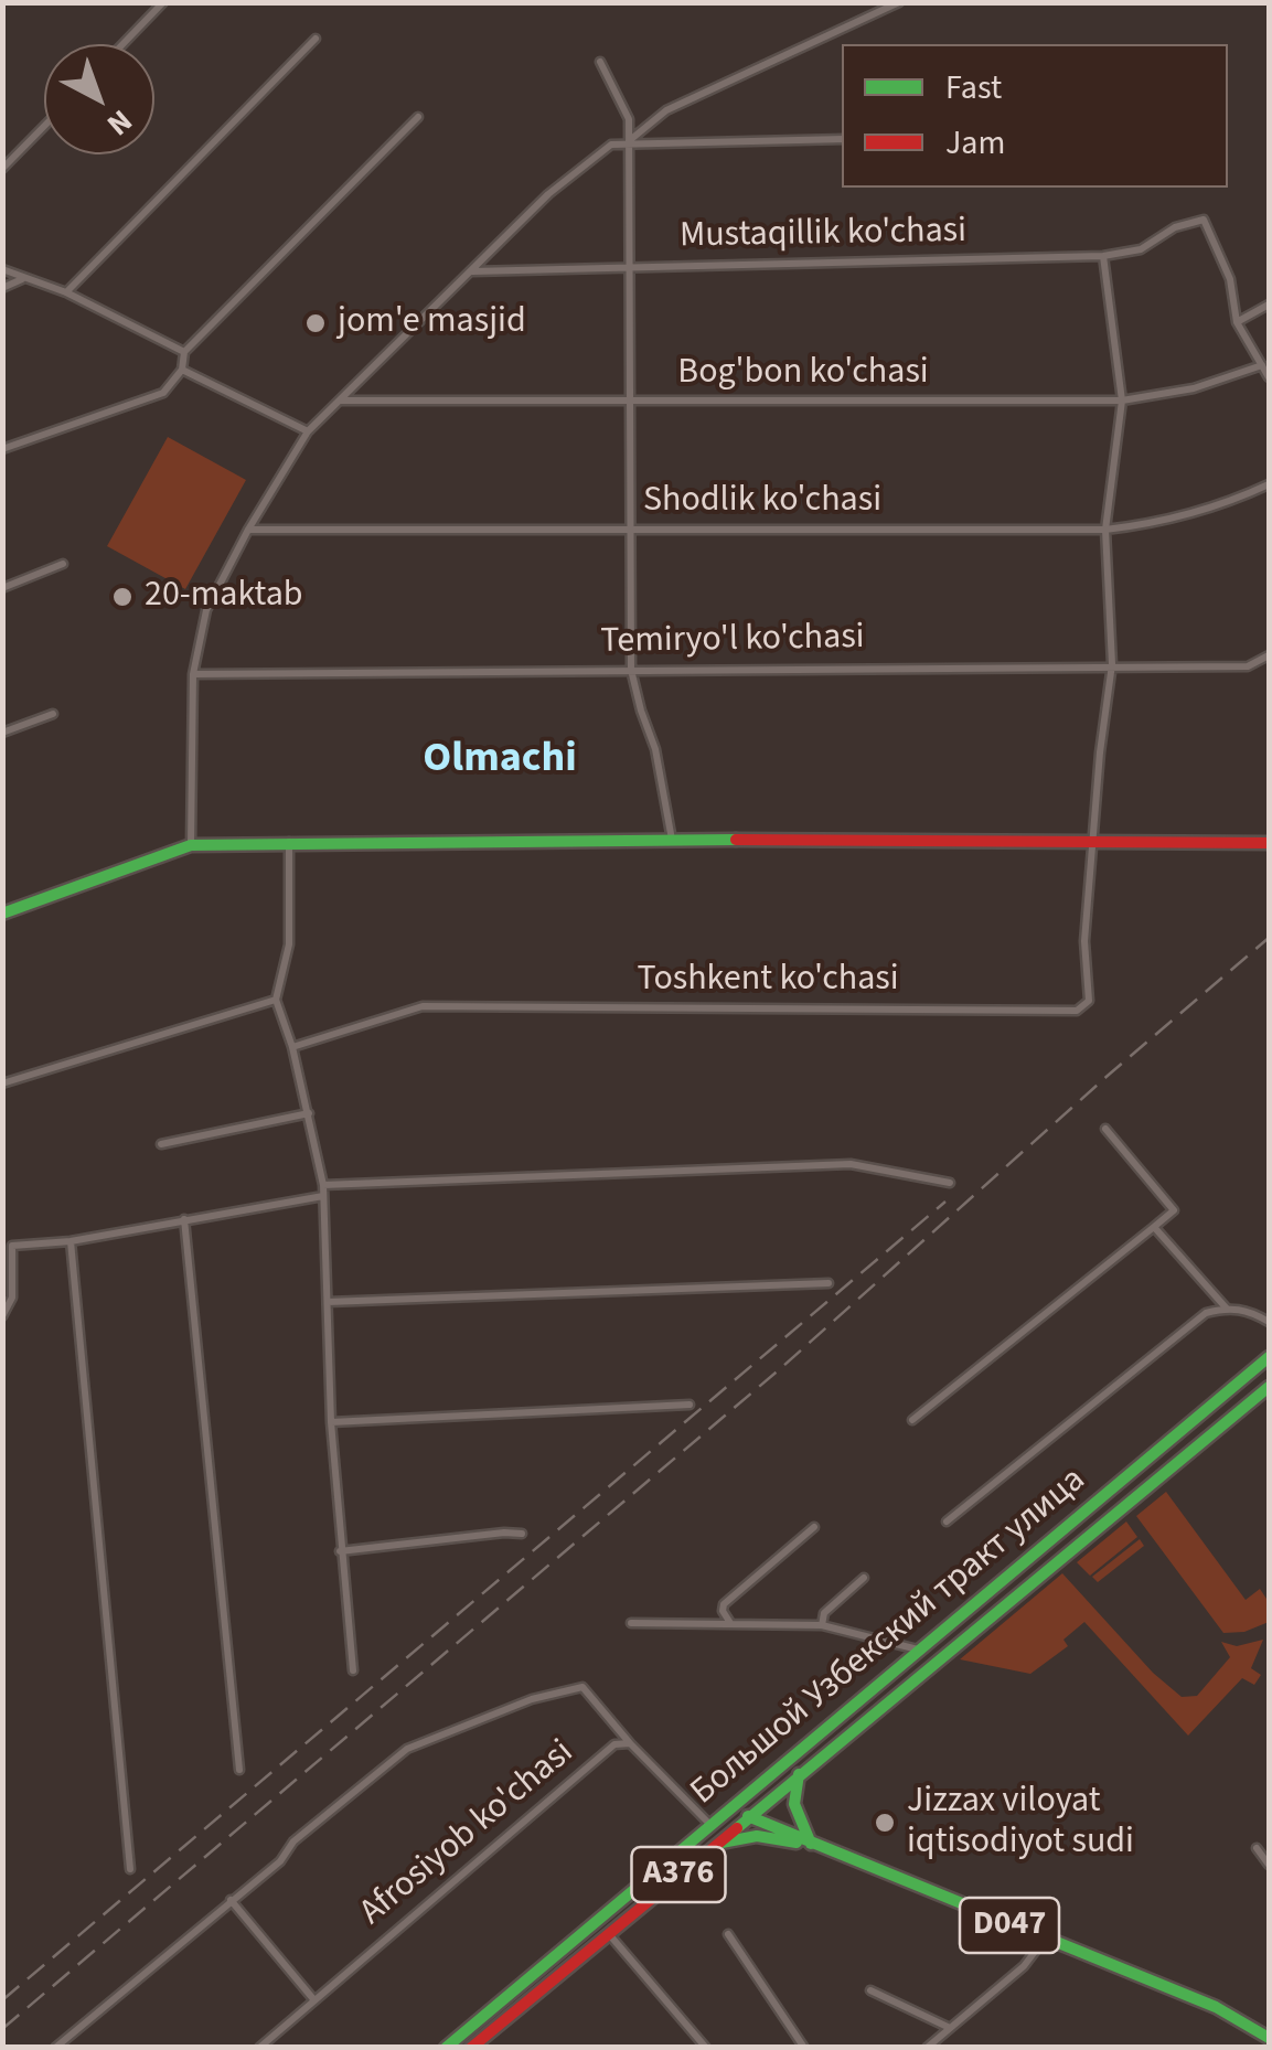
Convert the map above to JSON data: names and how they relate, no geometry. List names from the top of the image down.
{
  "streets": {
    "main road": ["Большой Узбекский тракт улица", "A376", "D047"],
    "street": [
      "Mustaqillik ko'chasi",
      "Bog'bon ko'chasi",
      "Shodlik ko'chasi",
      "Temiryo'l ko'chasi",
      "Toshkent ko'chasi",
      "Afrosiyob ko'chasi"
    ]
  },
  "crossings": [
    ["Mustaqillik ko'chasi", "Toshkent ko'chasi"],
    ["Bog'bon ko'chasi", "Toshkent ko'chasi"],
    ["Shodlik ko'chasi", "Toshkent ko'chasi"],
    ["Temiryo'l ko'chasi", "Toshkent ko'chasi"],
    ["Большой Узбекский тракт улица", "Afrosiyob ko'chasi"],
    ["Большой Узбекский тракт улица", "D047"]
  ],
  "districts": ["Olmachi"],
  "places": ["jom'e masjid", "20-maktab", "Jizzax viloyat iqtisodiyot sudi"],
  "legend": ["Fast", "Jam"],
  "north": "bottom right"
}
